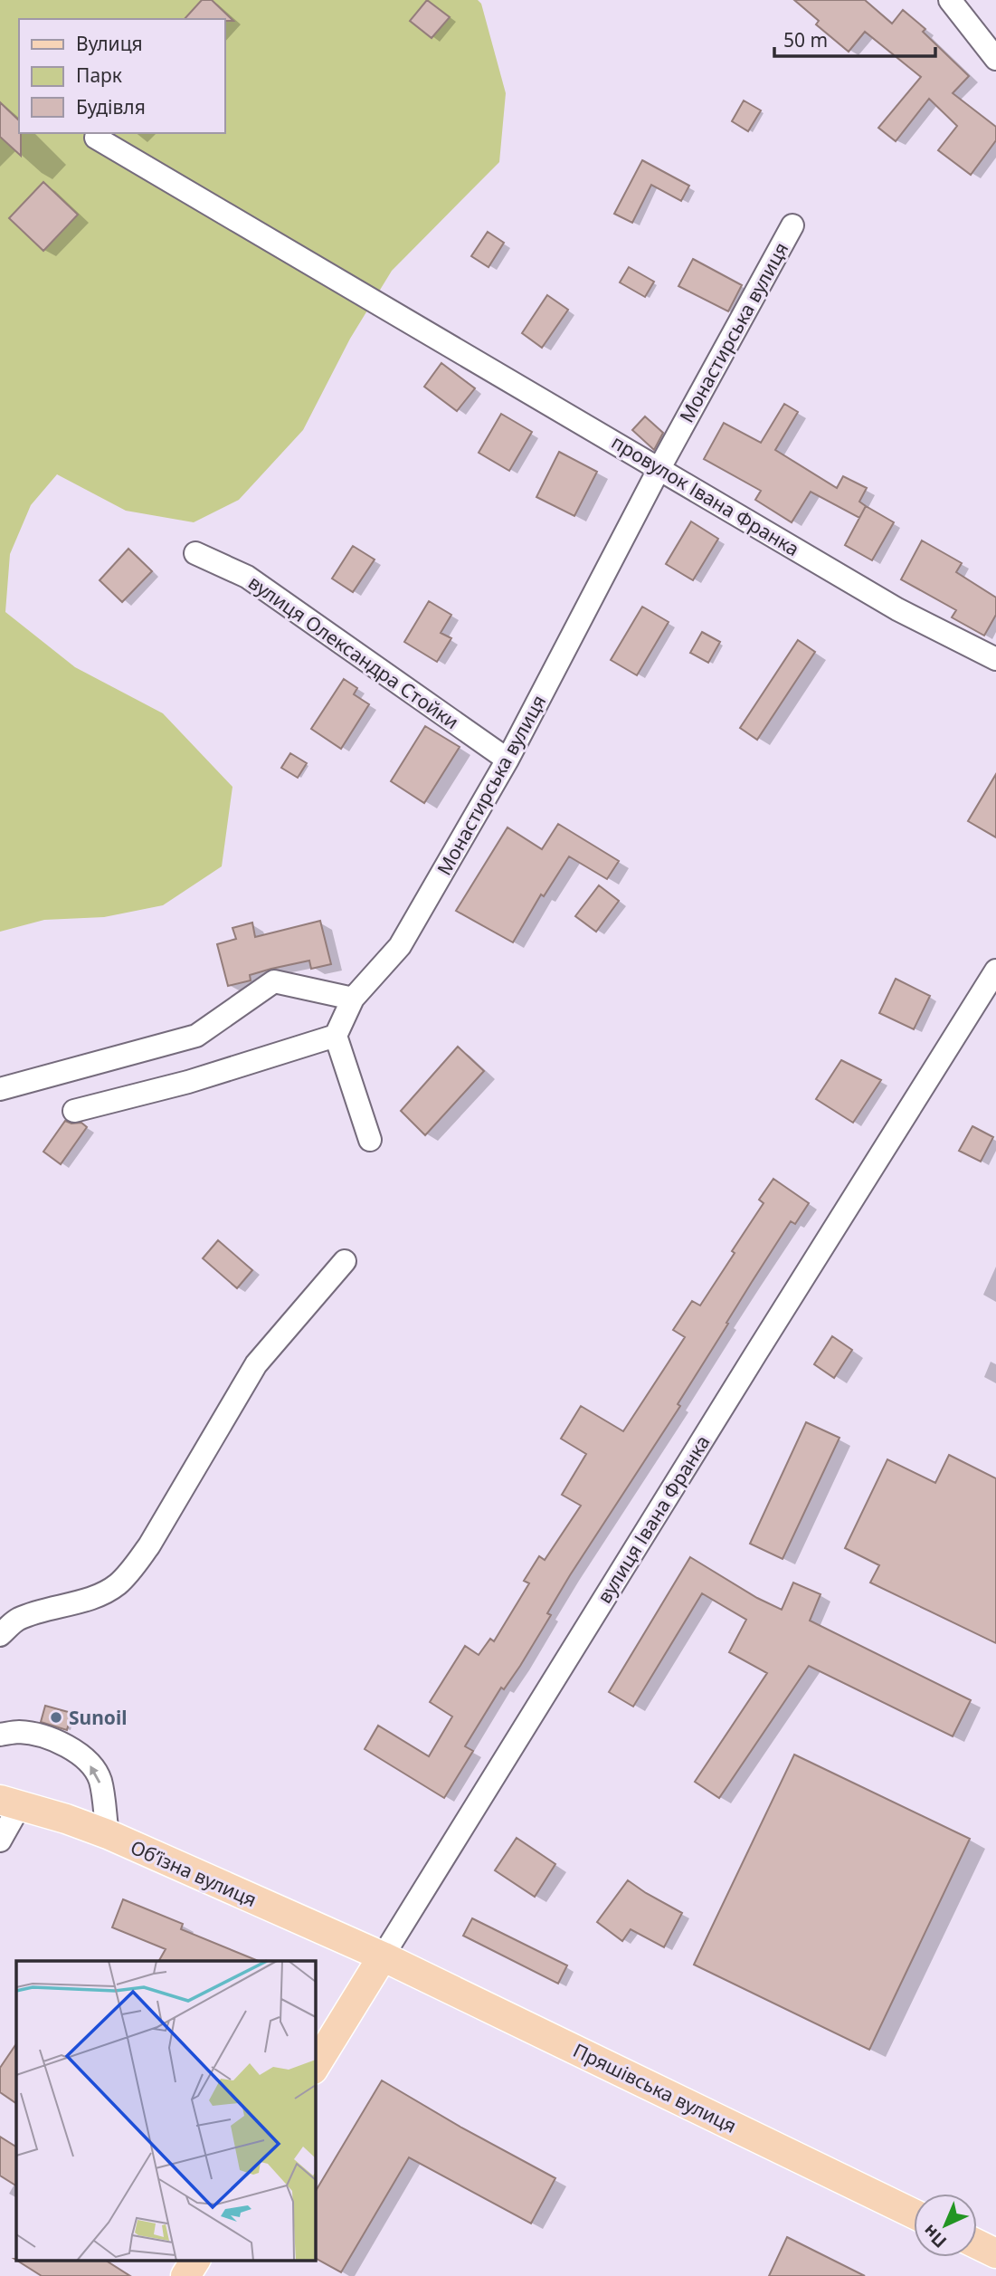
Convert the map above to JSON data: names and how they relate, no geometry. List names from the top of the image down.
{
  "streets": {
    "main road": ["вулиця Івана Франка", "Обʼїзна вулиця", "Пряшівська вулиця"],
    "street": ["Монастирська вулиця", "провулок Івана Франка", "вулиця Олександра Стойки"]
  },
  "crossings": [
    ["Монастирська вулиця", "провулок Івана Франка"],
    ["Монастирська вулиця", "вулиця Олександра Стойки"],
    ["вулиця Івана Франка", "Обʼїзна вулиця"],
    ["вулиця Івана Франка", "Пряшівська вулиця"],
    ["Обʼїзна вулиця", "Пряшівська вулиця"]
  ],
  "places": ["Sunoil"],
  "legend": ["Вулиця", "Парк", "Будівля"],
  "scale_bar": "50 m",
  "north": "bottom left"
}
